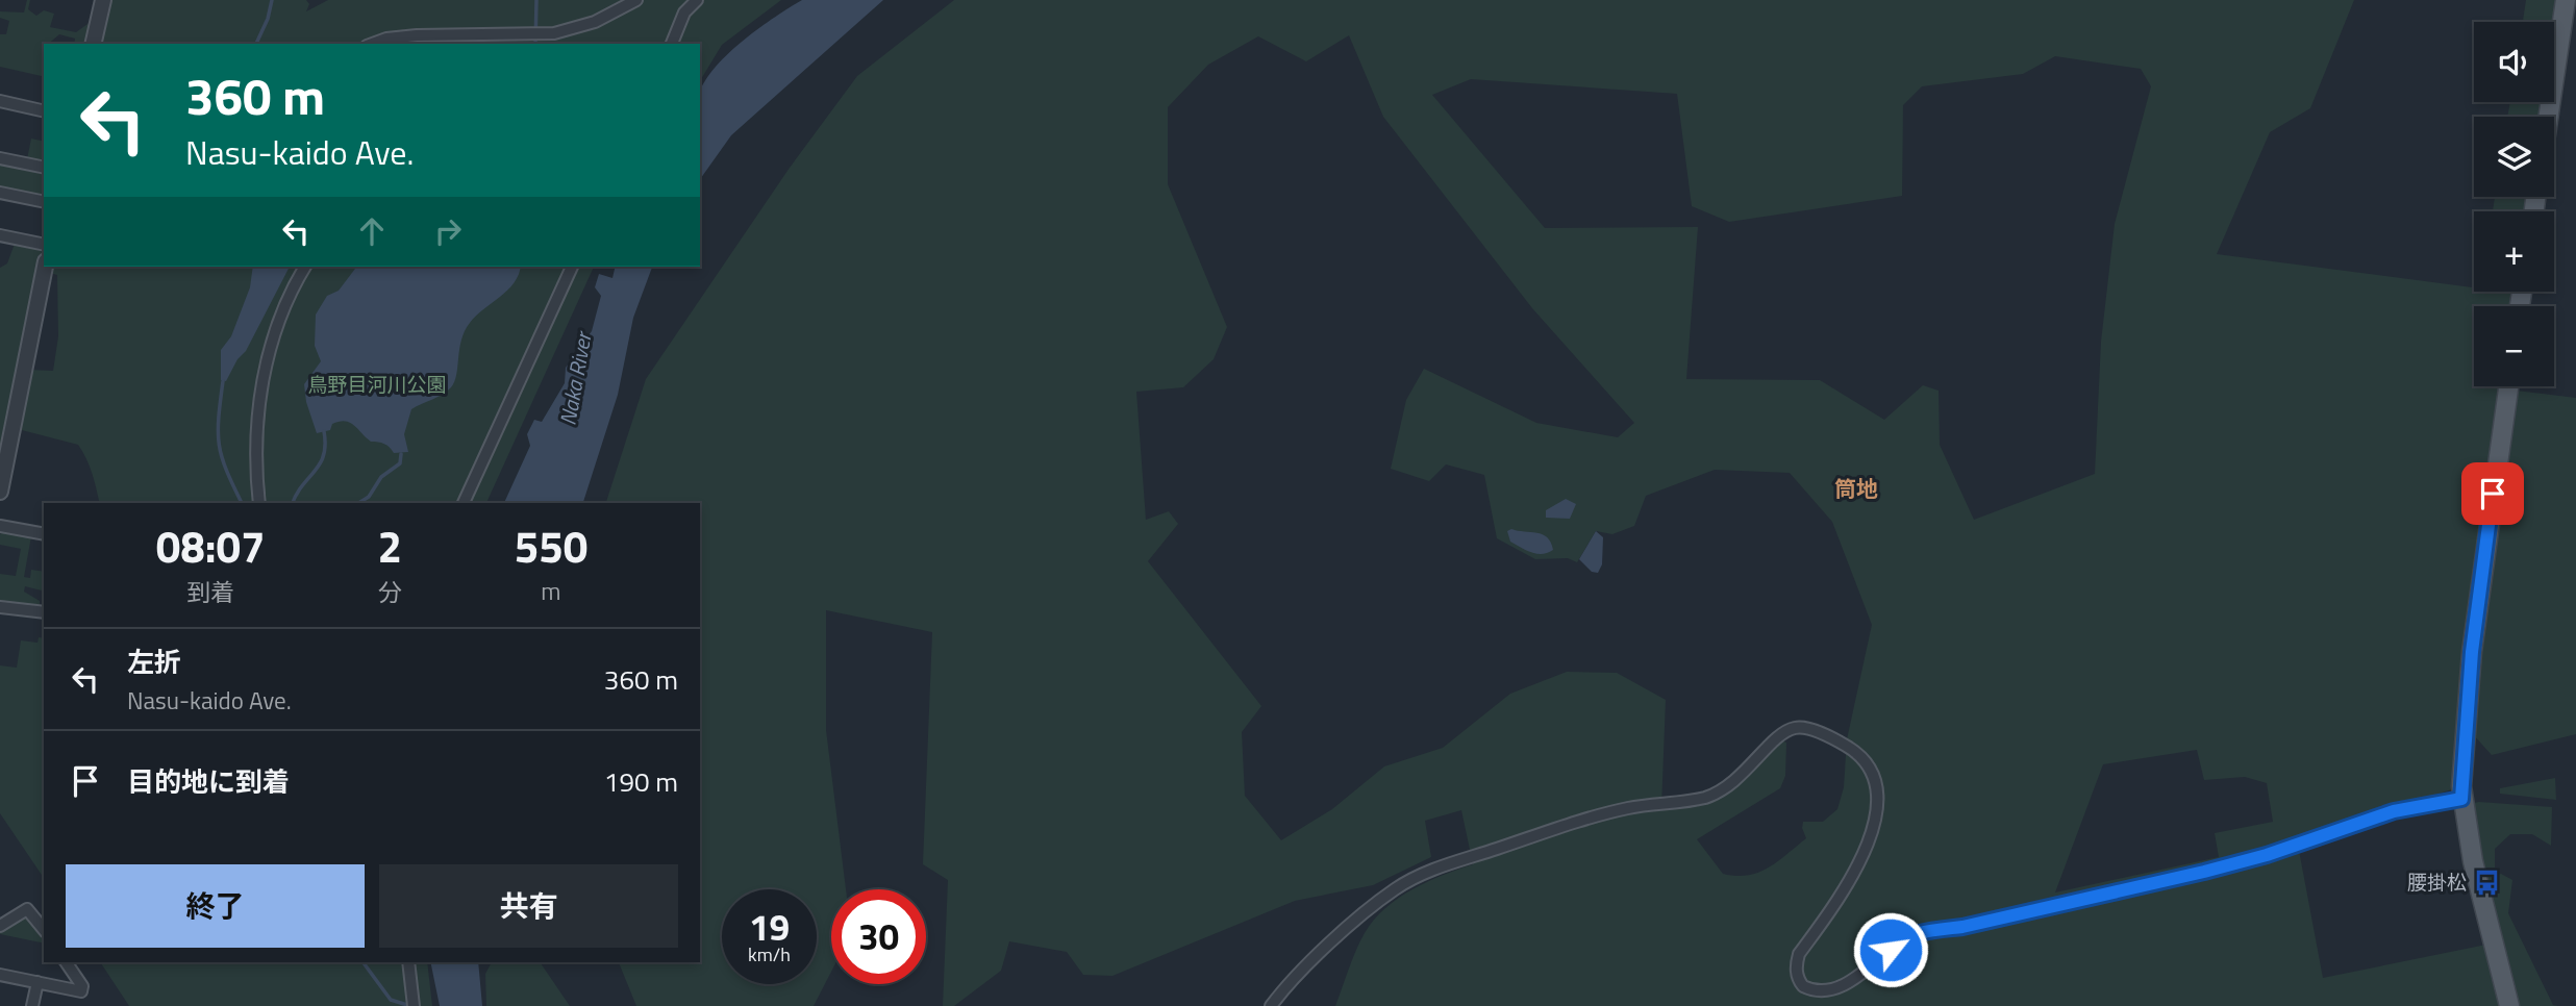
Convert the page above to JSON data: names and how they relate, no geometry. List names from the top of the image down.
{
  "districts": ["筒地"],
  "water": ["Naka River"],
  "parks": ["鳥野目河川公園"],
  "places": {
    "bus stop": ["腰掛松"]
  },
  "page": {
    "map_buttons": ["+", "−"],
    "turn": ["360 m", "Nasu-kaido Ave."],
    "eta": [
      "08:07",
      "到着",
      "2",
      "分",
      "550",
      "m"
    ],
    "list": [
      {
        "name": "左折",
        "note": "Nasu-kaido Ave.",
        "value": "360 m"
      },
      {
        "name": "目的地に到着",
        "value": "190 m"
      }
    ],
    "buttons": ["終了", "共有"],
    "speed": "19 km/h",
    "limit": "30"
  }
}
